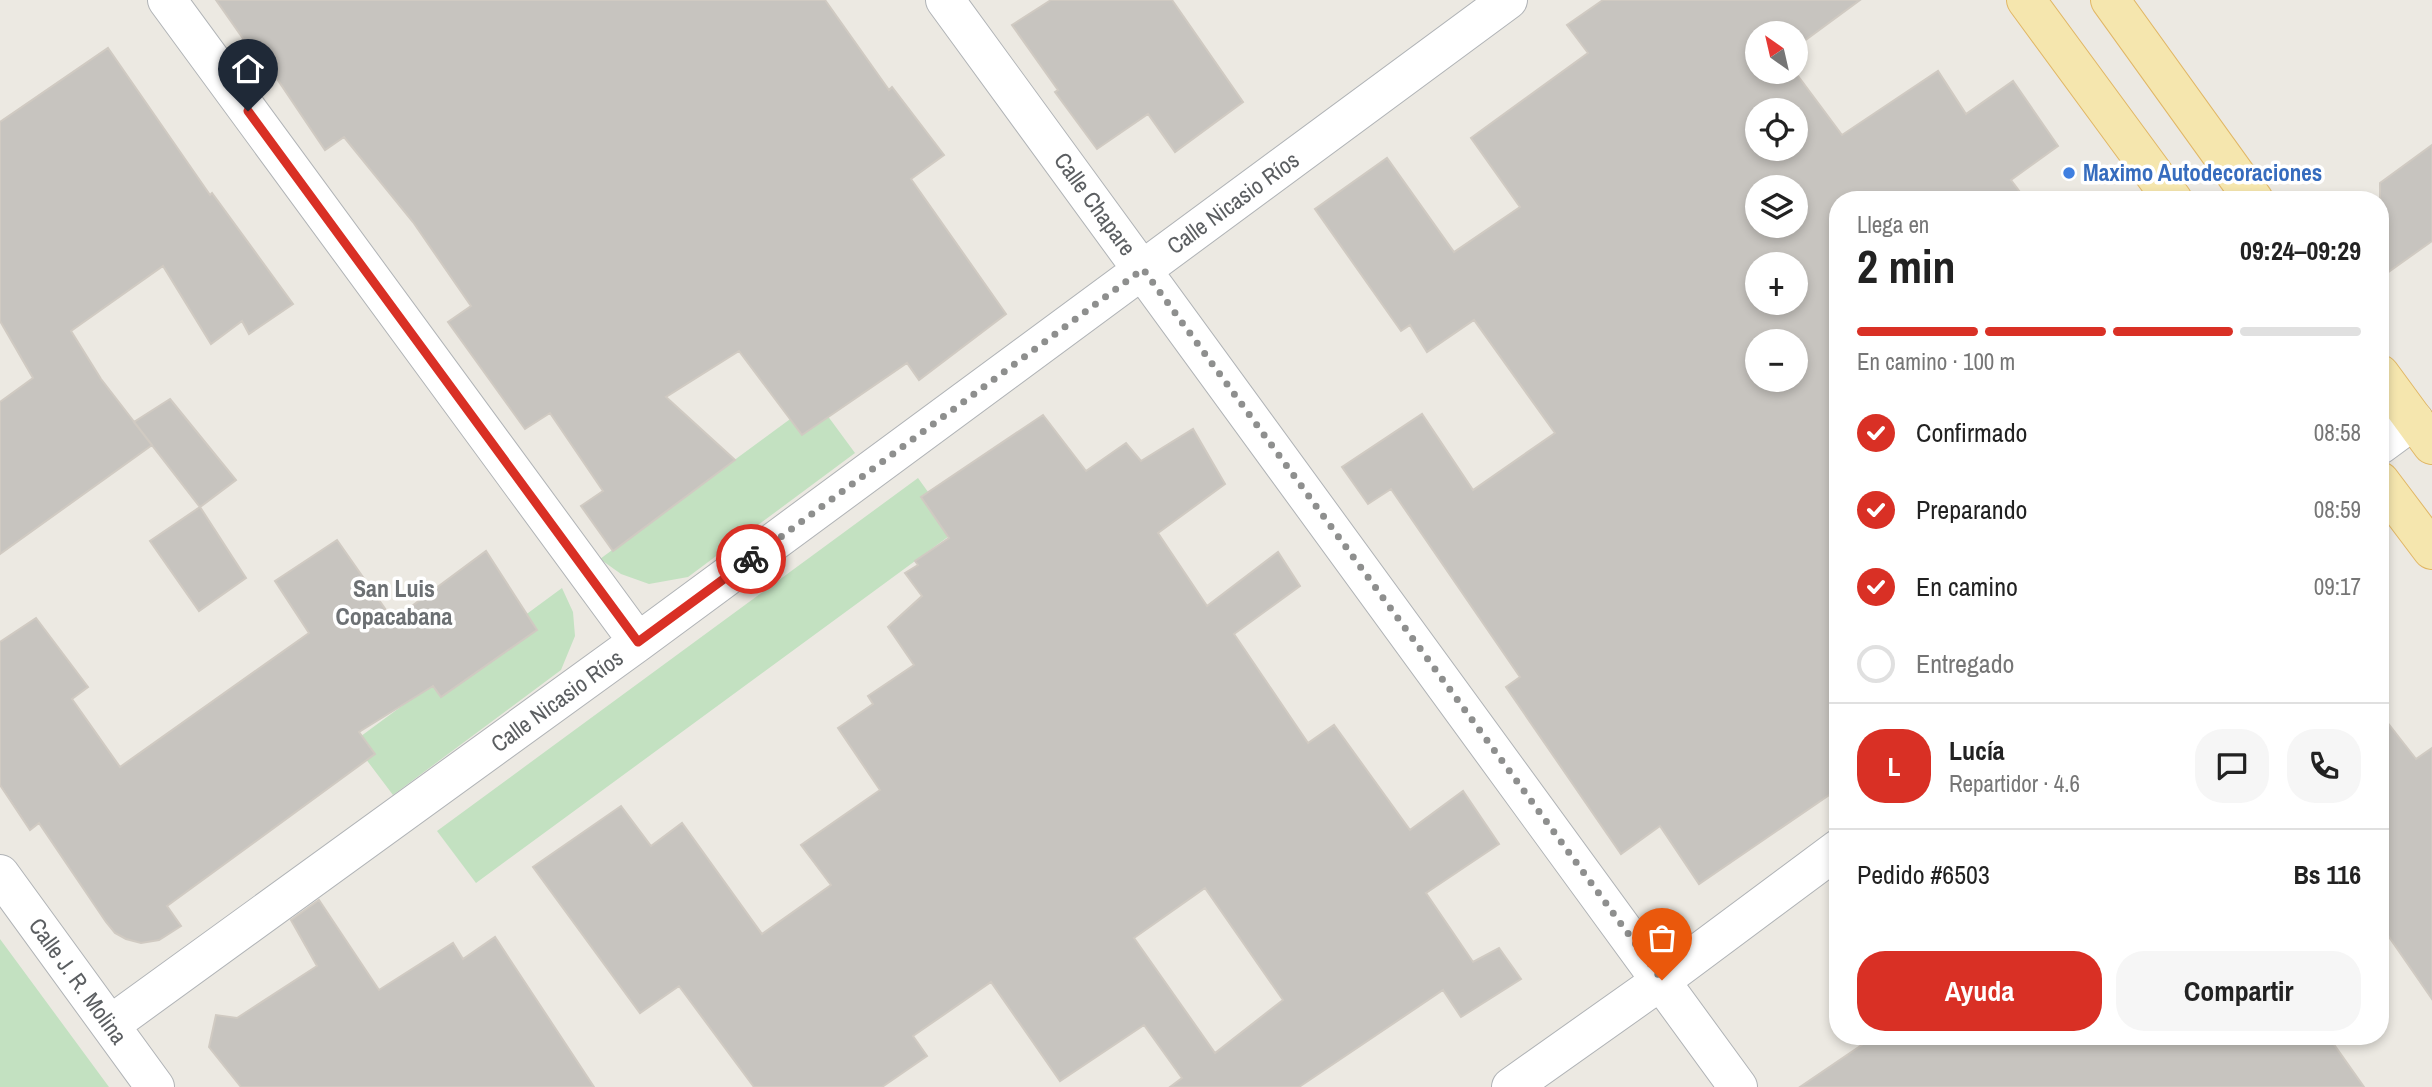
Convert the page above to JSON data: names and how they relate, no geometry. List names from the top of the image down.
{
  "streets": {
    "street": ["Calle Nicasio Ríos", "Calle Chapare", "Calle J. R. Molina"]
  },
  "crossings": [
    ["Calle Nicasio Ríos", "Calle Chapare"],
    ["Calle Nicasio Ríos", "Calle J. R. Molina"]
  ],
  "districts": ["San Luis Copacabana"],
  "places": ["Maximo Autodecoraciones"],
  "north": "top left",
  "page": {
    "map_buttons": ["+", "−"],
    "heading": ["2 min", "Llega en", "09:24–09:29"],
    "panel": [
      "Lucía",
      "Repartidor · 4.6",
      "Pedido #6503",
      "Bs 116"
    ],
    "bar": "En camino · 100 m",
    "list": [
      ["Confirmado", "08:58"],
      ["Preparando", "08:59"],
      ["En camino", "09:17"],
      "Entregado"
    ],
    "round": "L",
    "buttons": ["Ayuda", "Compartir"]
  }
}
